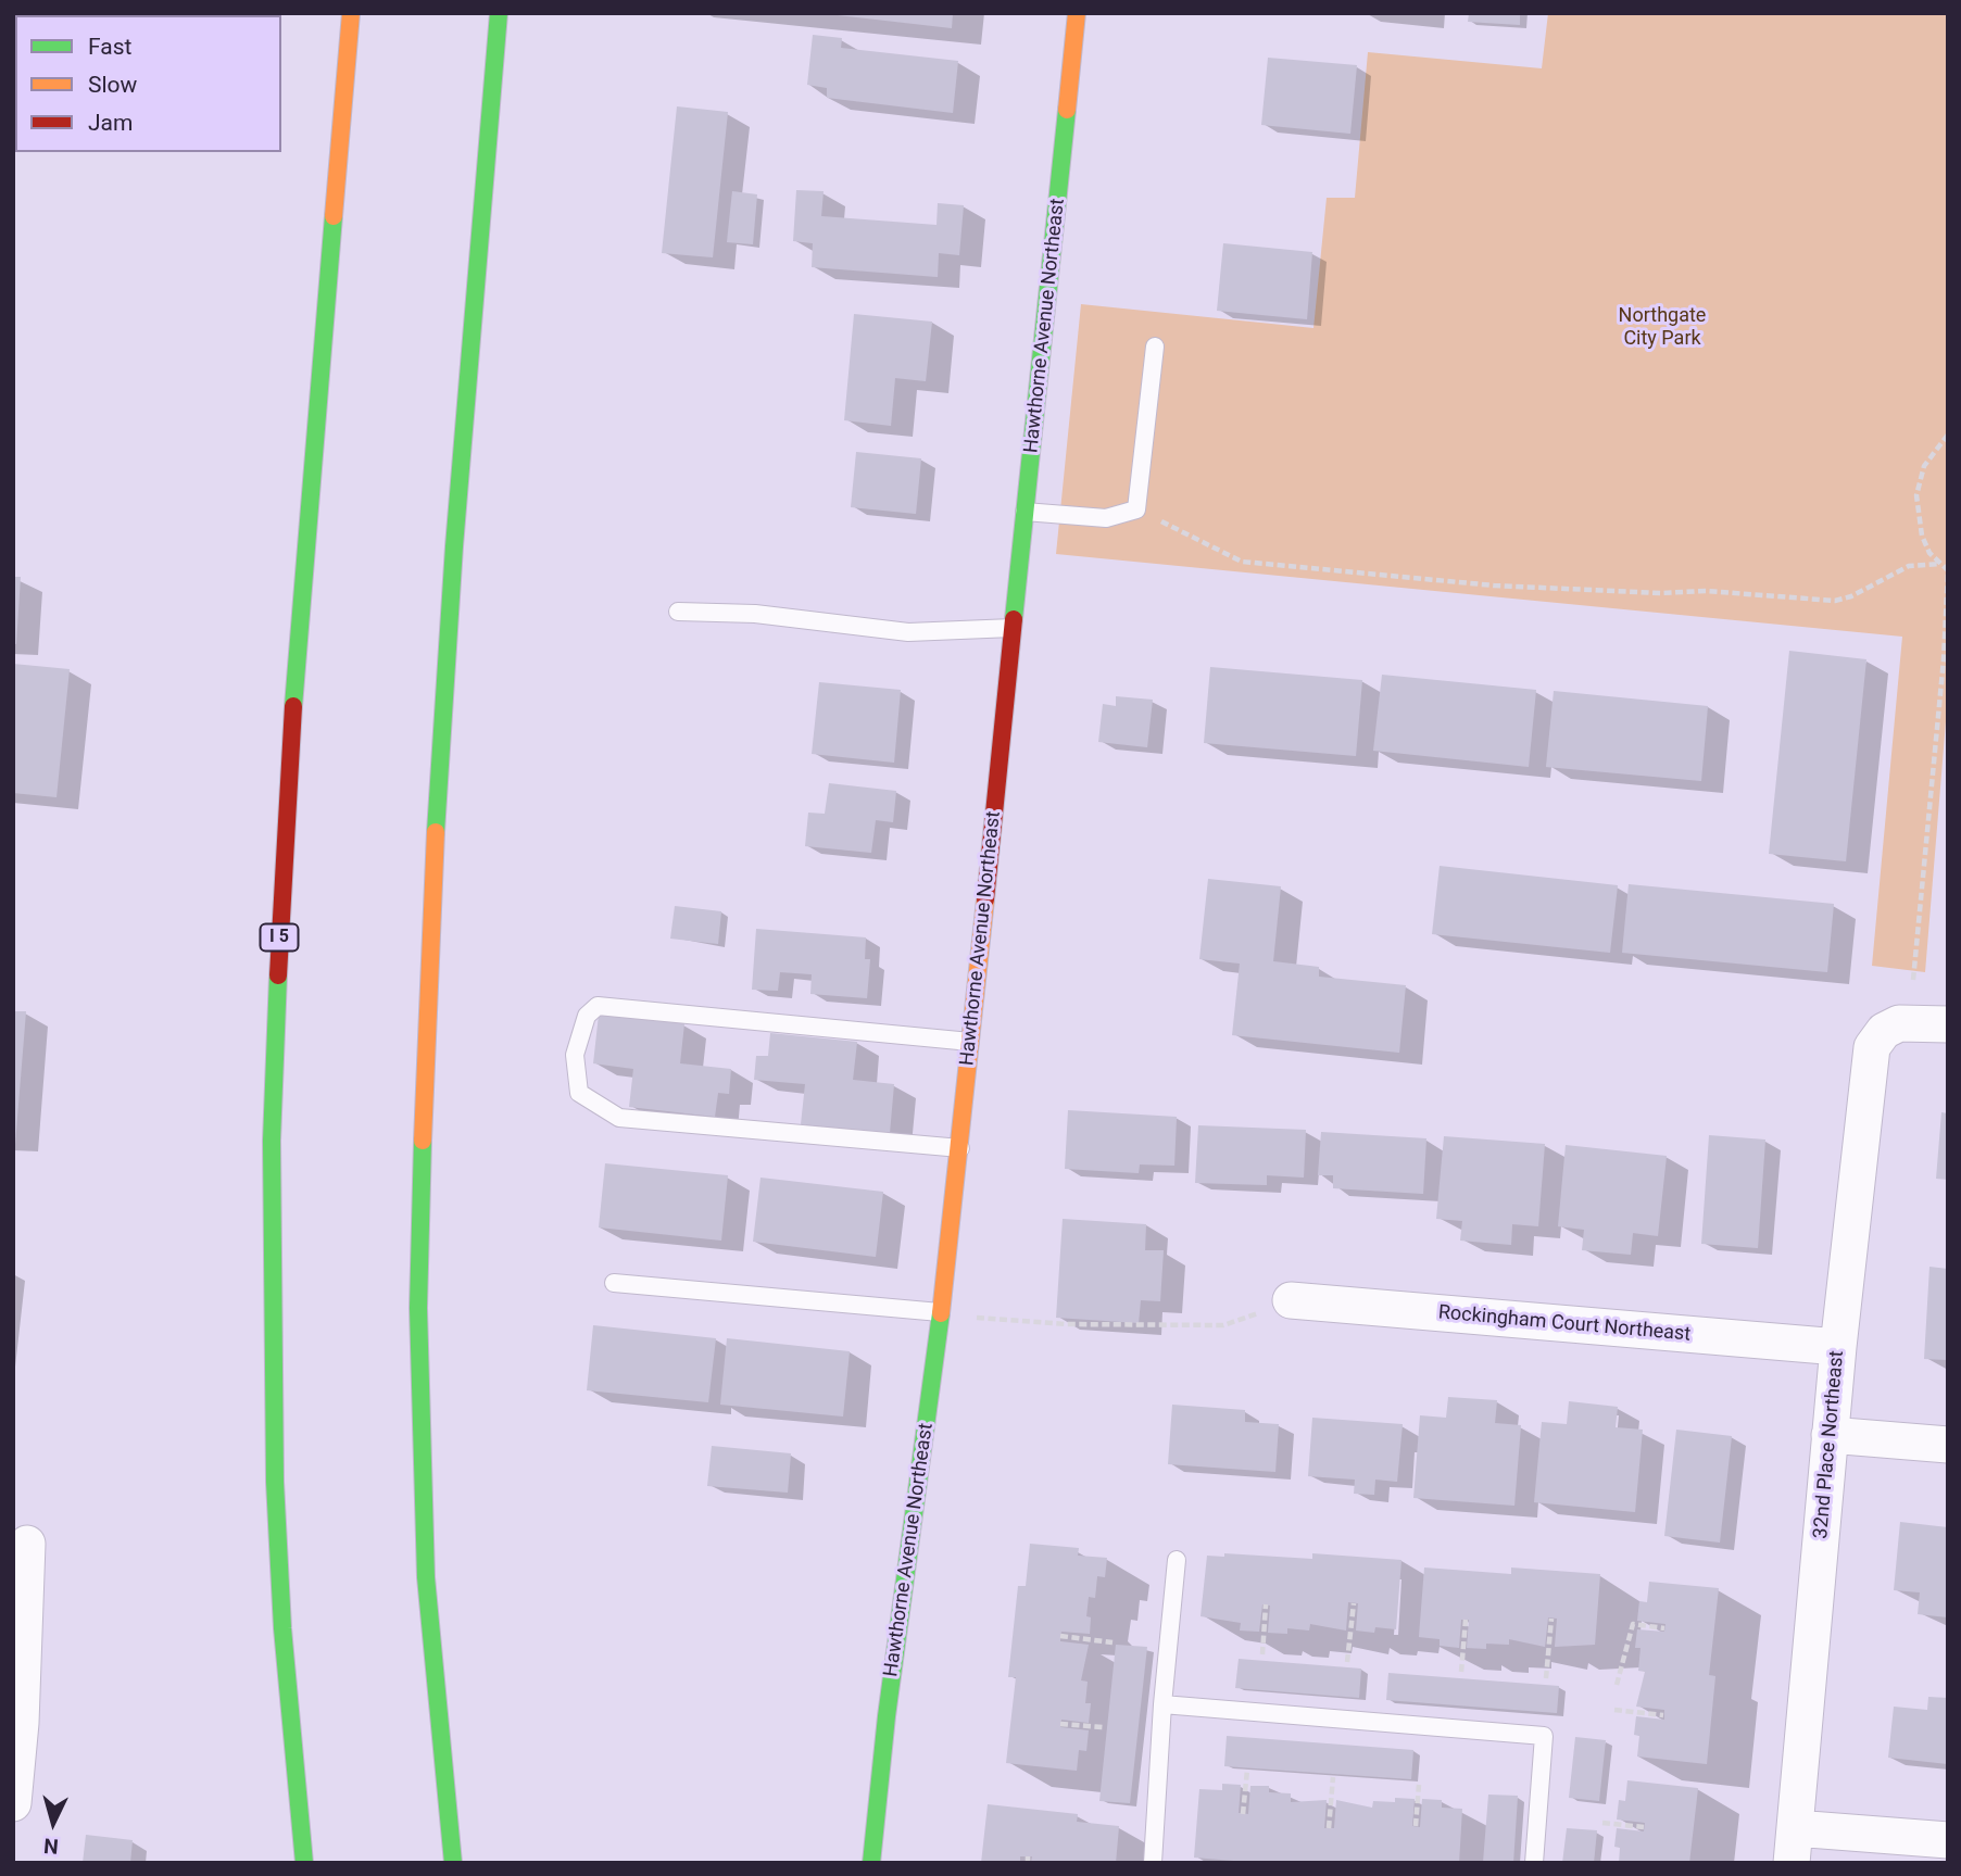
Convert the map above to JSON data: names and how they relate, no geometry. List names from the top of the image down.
{
  "streets": {
    "main road": ["Hawthorne Avenue Northeast", "I 5"],
    "street": ["Rockingham Court Northeast", "32nd Place Northeast"]
  },
  "crossings": [
    ["Rockingham Court Northeast", "32nd Place Northeast"]
  ],
  "parks": ["Northgate City Park"],
  "legend": ["Fast", "Slow", "Jam"],
  "north": "bottom"
}
